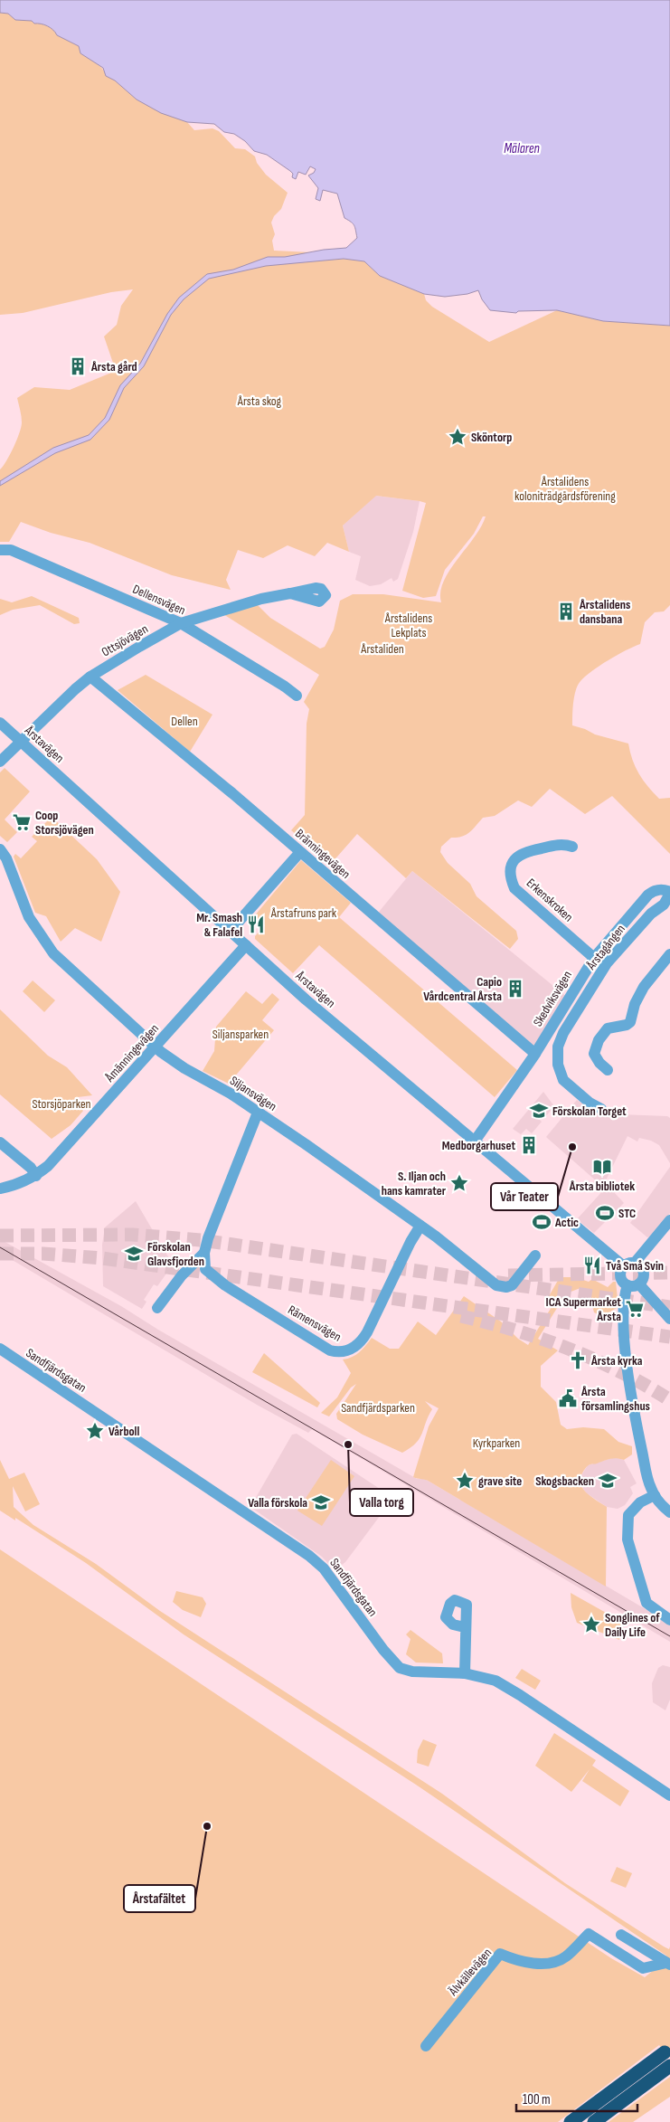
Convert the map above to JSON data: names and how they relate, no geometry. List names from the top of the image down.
{
  "streets": {
    "street": [
      "Dellensvägen",
      "Ottsjövägen",
      "Årstavägen",
      "Bränningevägen",
      "Erkenskroken",
      "Årstagången",
      "Skedviksvägen",
      "Åmänningevägen",
      "Siljansvägen",
      "Rämensvägen",
      "Sandfjärdsgatan",
      "Älvkällevägen"
    ]
  },
  "crossings": [
    ["Dellensvägen", "Ottsjövägen"],
    ["Ottsjövägen", "Årstavägen"],
    ["Ottsjövägen", "Bränningevägen"],
    ["Årstavägen", "Skedviksvägen"],
    ["Årstavägen", "Åmänningevägen"],
    ["Bränningevägen", "Skedviksvägen"],
    ["Erkenskroken", "Skedviksvägen"],
    ["Årstagången", "Skedviksvägen"],
    ["Åmänningevägen", "Siljansvägen"],
    ["Siljansvägen", "Rämensvägen"]
  ],
  "water": ["Mälaren"],
  "parks": [
    "Årsta skog",
    "Årstalidens koloniträdgårdsförening",
    "Årstalidens Lekplats",
    "Årstaliden",
    "Dellen",
    "Årstafruns park",
    "Siljansparken",
    "Storsjöparken",
    "Sandfjärdsparken",
    "Kyrkparken"
  ],
  "places": {
    "building": [
      "Årsta gård",
      "Årstalidens dansbana",
      "Capio Vårdcentral Årsta",
      "Medborgarhuset"
    ],
    "place": [
      "Sköntorp",
      "S. Iljan och hans kamrater",
      "Vårboll",
      "grave site",
      "Songlines of Daily Life"
    ],
    "supermarket": ["Coop Storsjövägen", "ICA Supermarket Årsta"],
    "restaurant": ["Mr. Smash & Falafel", "Två Små Svin"],
    "school or university": [
      "Förskolan Torget",
      "Förskolan Glavsfjorden",
      "Skogsbacken",
      "Valla förskola"
    ],
    "other": ["Vår Teater", "Valla torg", "Årstafältet"],
    "library": ["Årsta bibliotek"],
    "sports": ["STC", "Actic"],
    "church": ["Årsta kyrka"],
    "public building": ["Årsta församlingshus"]
  },
  "scale_bar": "100 m"
}
